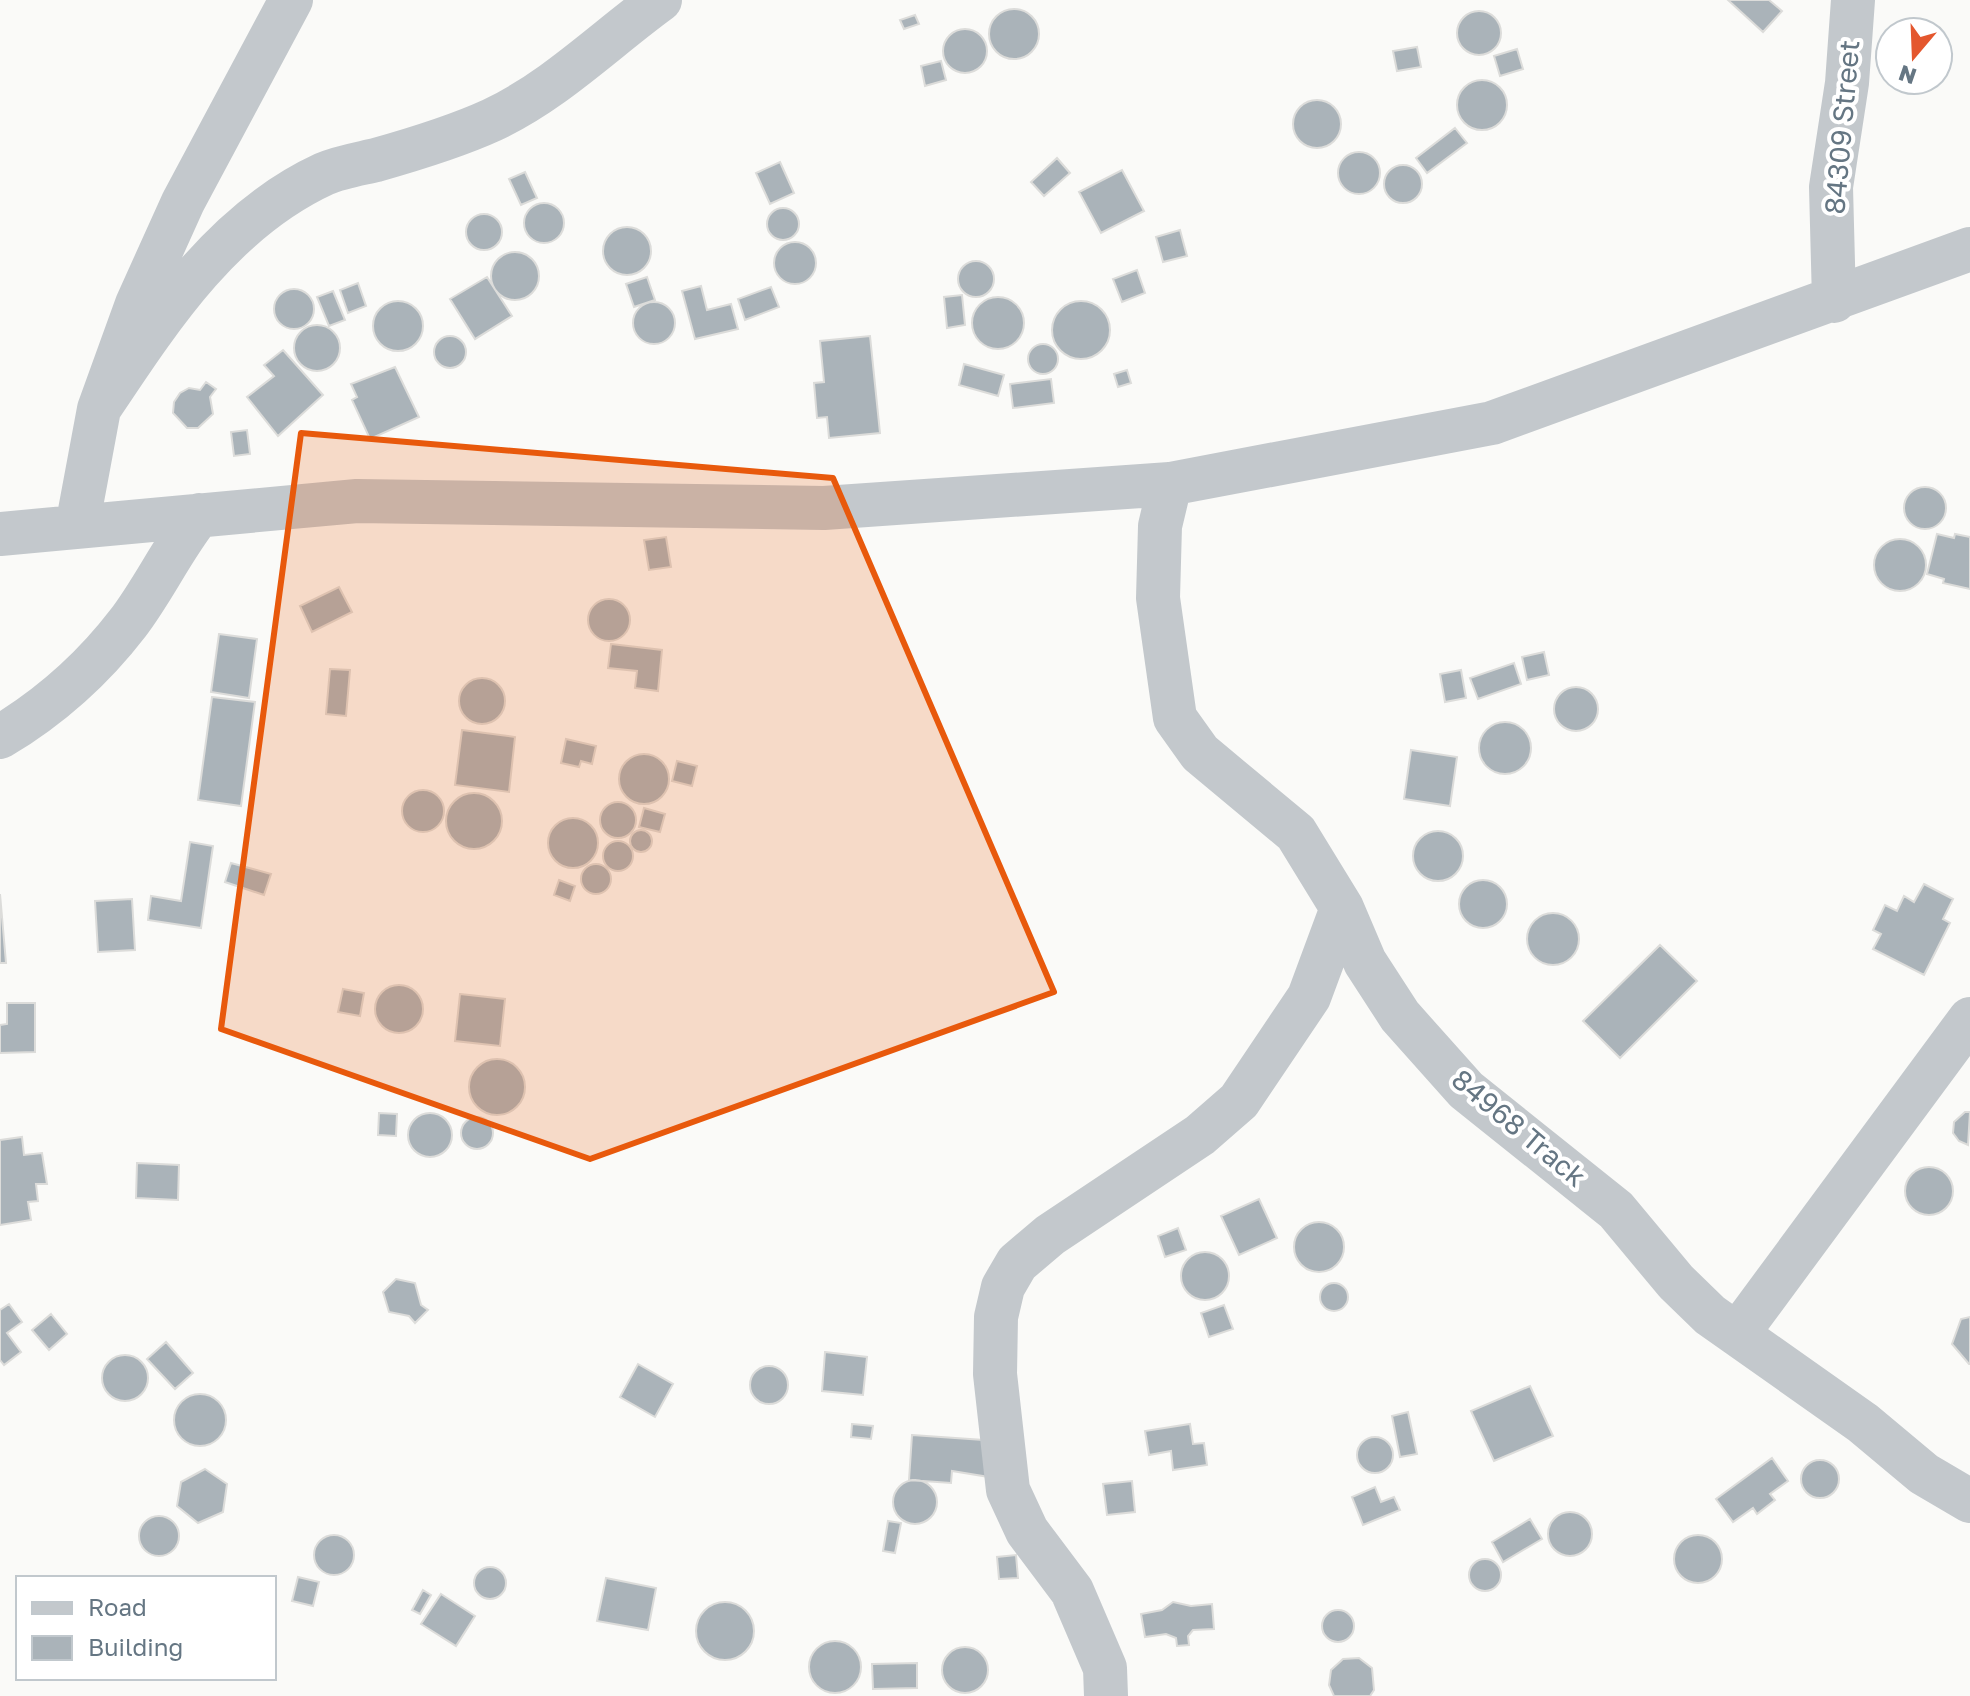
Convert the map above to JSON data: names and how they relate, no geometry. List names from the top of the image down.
{
  "streets": {
    "street": ["84309 Street", "84968 Track"]
  },
  "legend": ["Road", "Building"],
  "north": "bottom"
}
